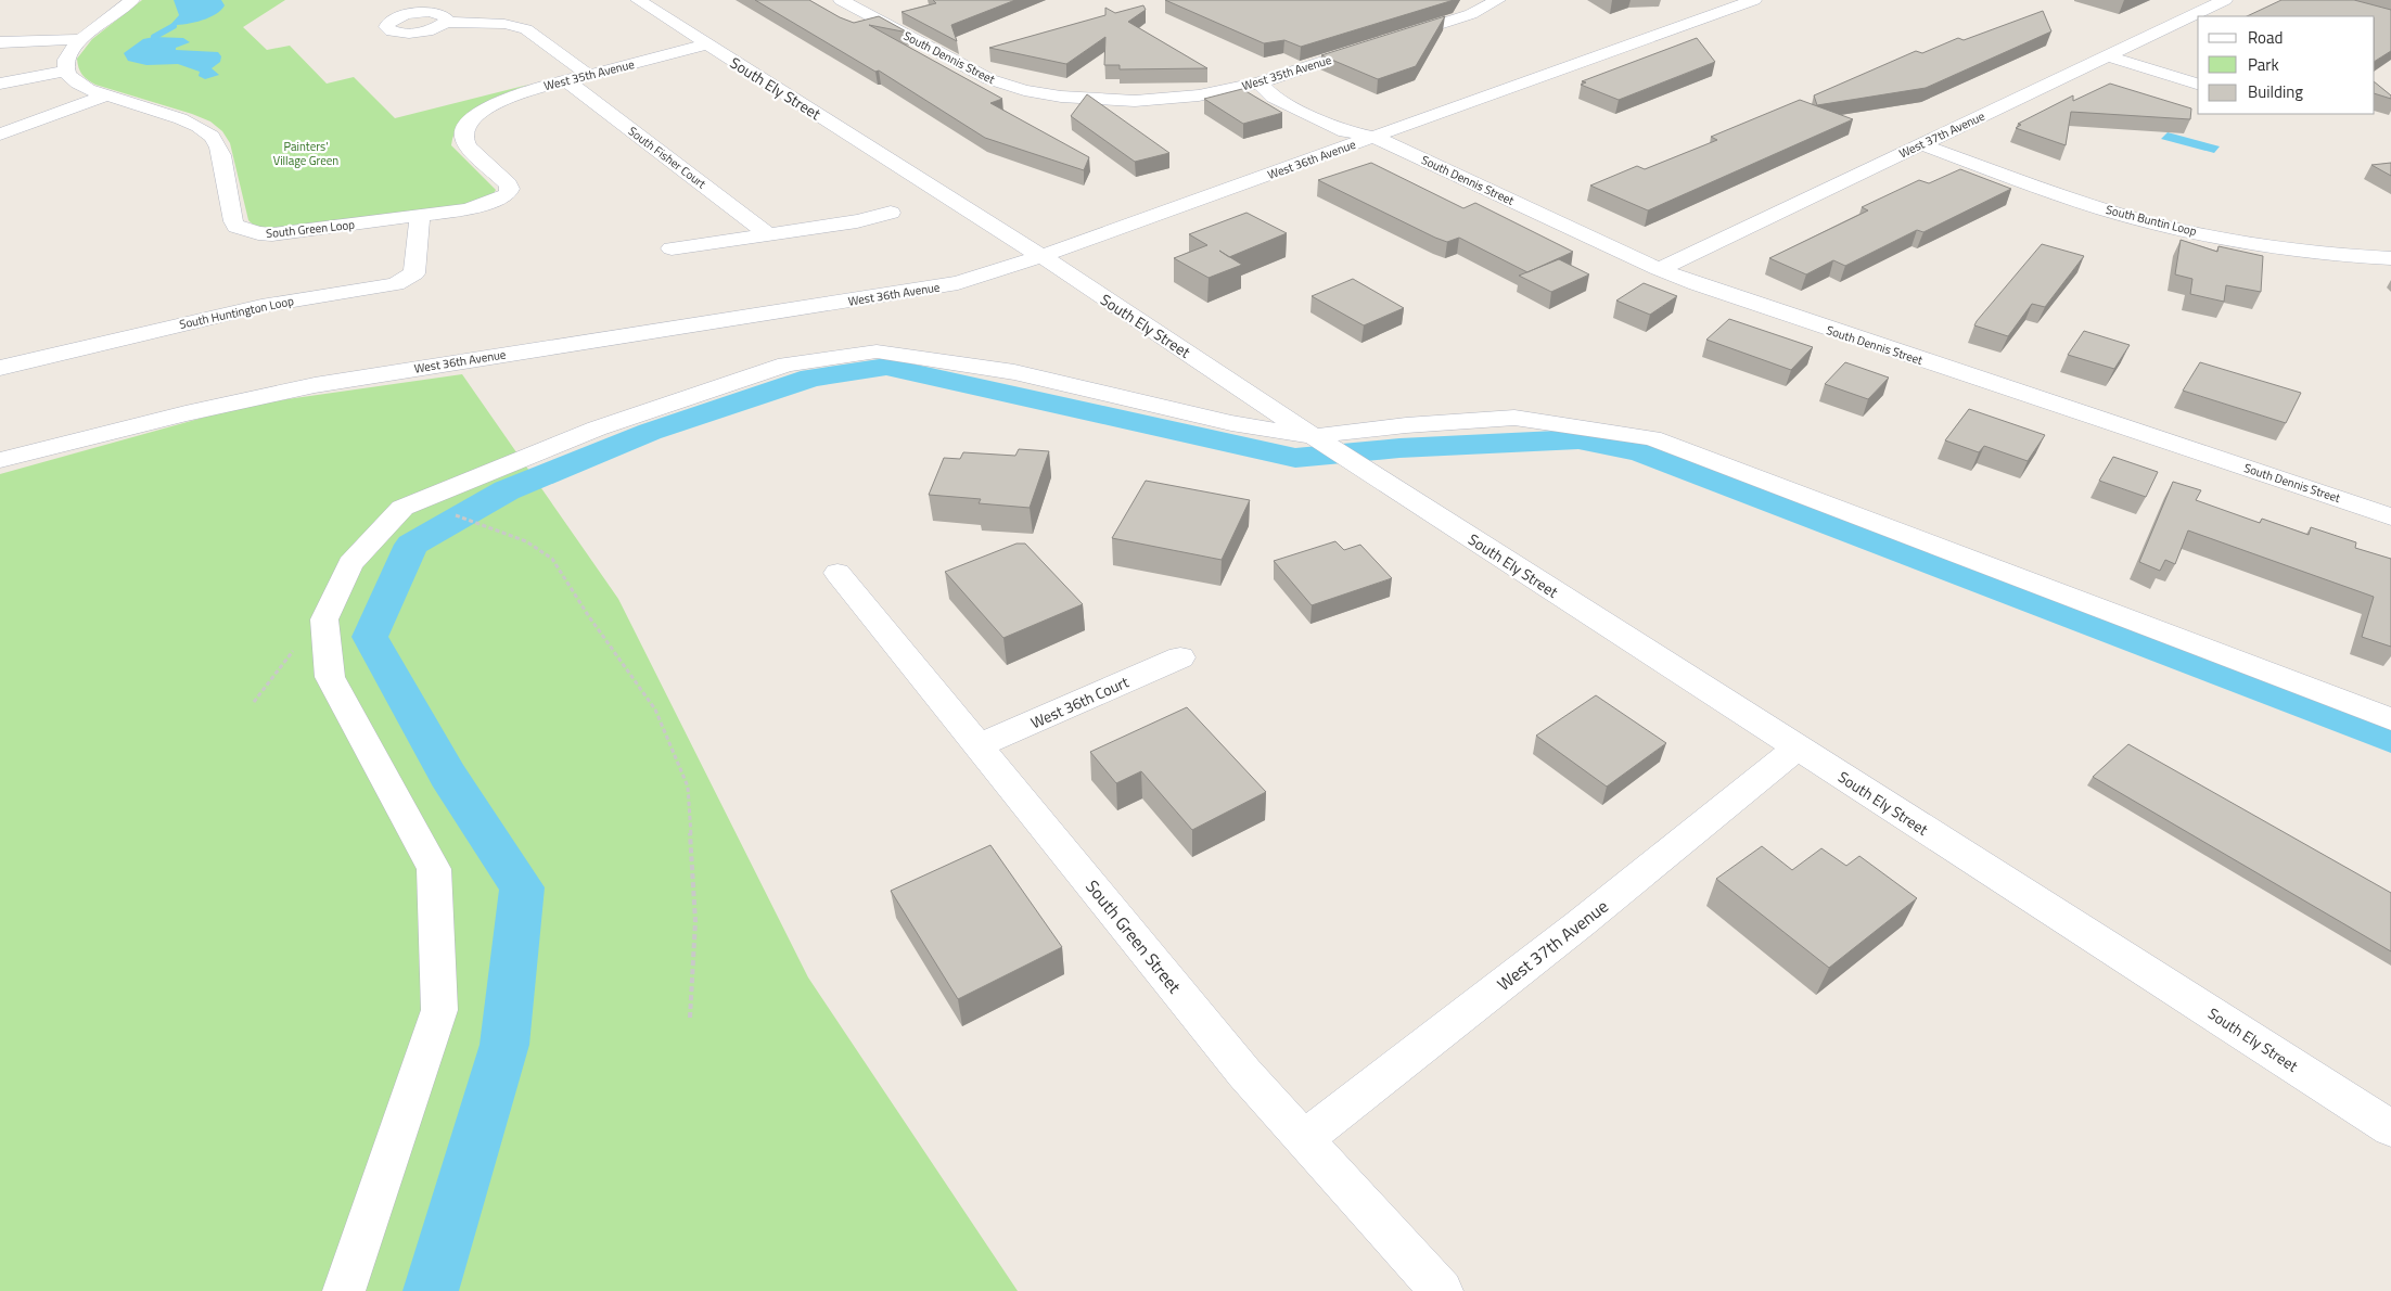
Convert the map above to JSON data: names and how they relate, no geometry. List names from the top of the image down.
{
  "streets": {
    "street": [
      "South Dennis Street",
      "West 35th Avenue",
      "South Ely Street",
      "West 37th Avenue",
      "South Fisher Court",
      "West 36th Avenue",
      "South Buntin Loop",
      "South Green Loop",
      "South Huntington Loop",
      "West 36th Court",
      "South Green Street"
    ]
  },
  "crossings": [
    ["South Dennis Street", "West 35th Avenue"],
    ["South Dennis Street", "West 37th Avenue"],
    ["South Dennis Street", "West 36th Avenue"],
    ["West 35th Avenue", "South Ely Street"],
    ["West 35th Avenue", "South Fisher Court"],
    ["West 35th Avenue", "South Green Loop"],
    ["South Ely Street", "West 37th Avenue"],
    ["South Ely Street", "West 36th Avenue"],
    ["West 37th Avenue", "South Buntin Loop"],
    ["West 37th Avenue", "South Green Street"],
    ["South Green Loop", "South Huntington Loop"],
    ["West 36th Court", "South Green Street"]
  ],
  "parks": ["Painters' Village Green"],
  "legend": ["Road", "Park", "Building"]
}
